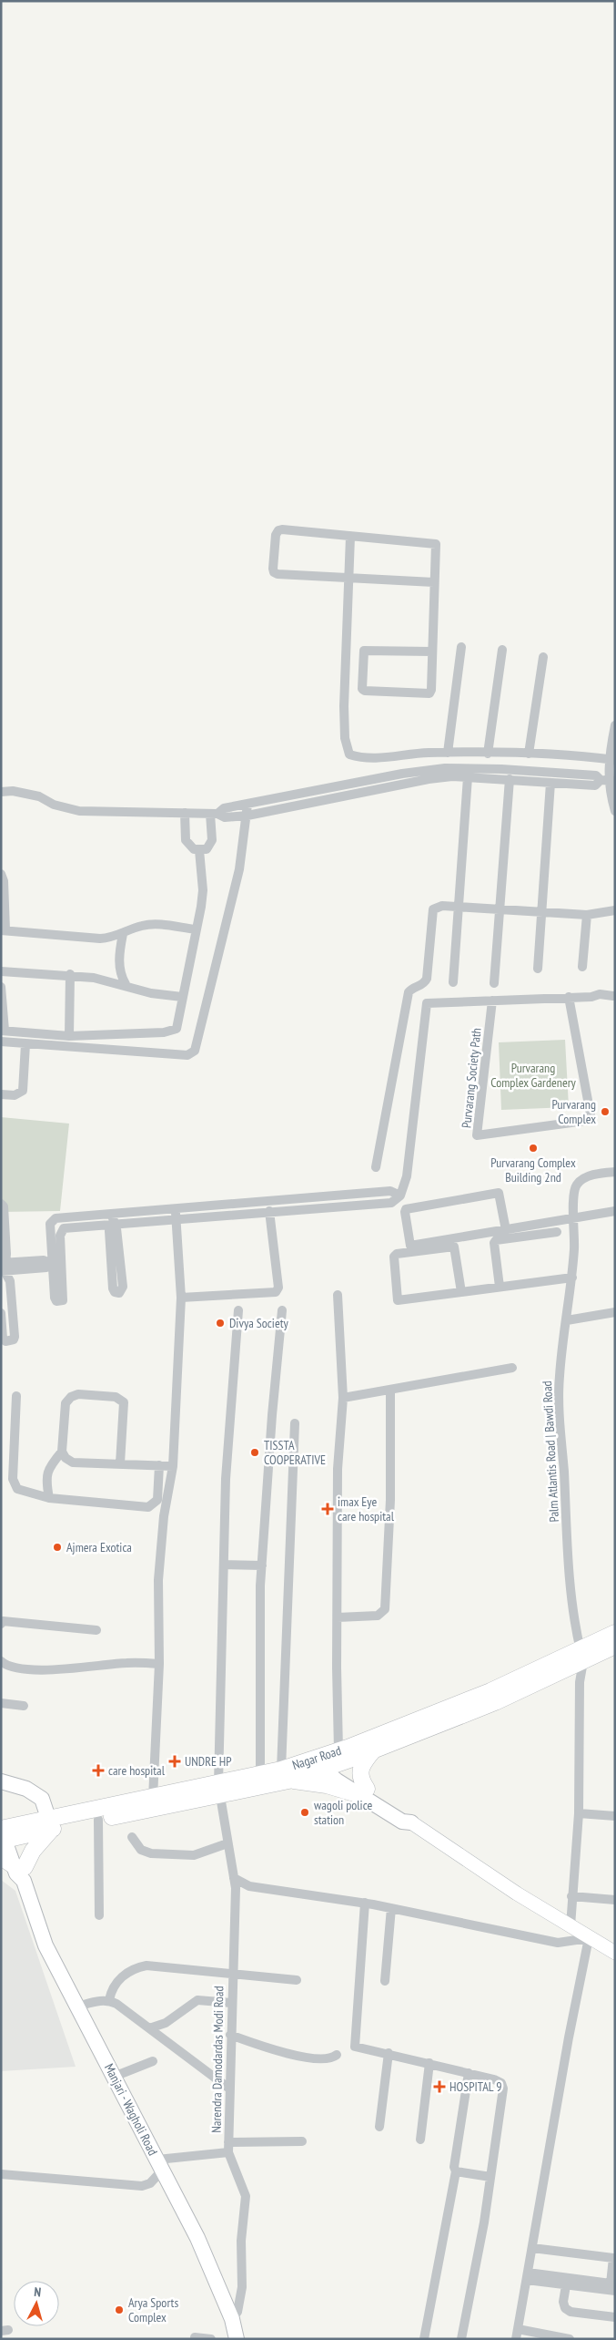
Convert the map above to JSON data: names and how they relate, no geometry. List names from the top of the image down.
{
  "streets": {
    "highway": ["Nagar Road"],
    "main road": ["Manjari - Wagholi Road"],
    "street": ["Purvarang Society Path", "Palm Atlantis Road | Bawdi Road", "Narendra Damodardas Modi Road"]
  },
  "crossings": [
    ["Palm Atlantis Road | Bawdi Road", "Nagar Road"],
    ["Nagar Road", "Narendra Damodardas Modi Road"],
    ["Nagar Road", "Manjari - Wagholi Road"],
    ["Narendra Damodardas Modi Road", "Manjari - Wagholi Road"]
  ],
  "parks": ["Purvarang Complex Gardenery"],
  "places": {
    "other": [
      "Purvarang Complex",
      "Purvarang Complex Building 2nd",
      "Divya Society",
      "TISSTA COOPERATIVE",
      "Ajmera Exotica",
      "wagoli police station",
      "Arya Sports Complex"
    ],
    "health": [
      "imax Eye care hospital",
      "UNDRE HP",
      "care hospital",
      "HOSPITAL 9"
    ]
  },
  "north": "top"
}
